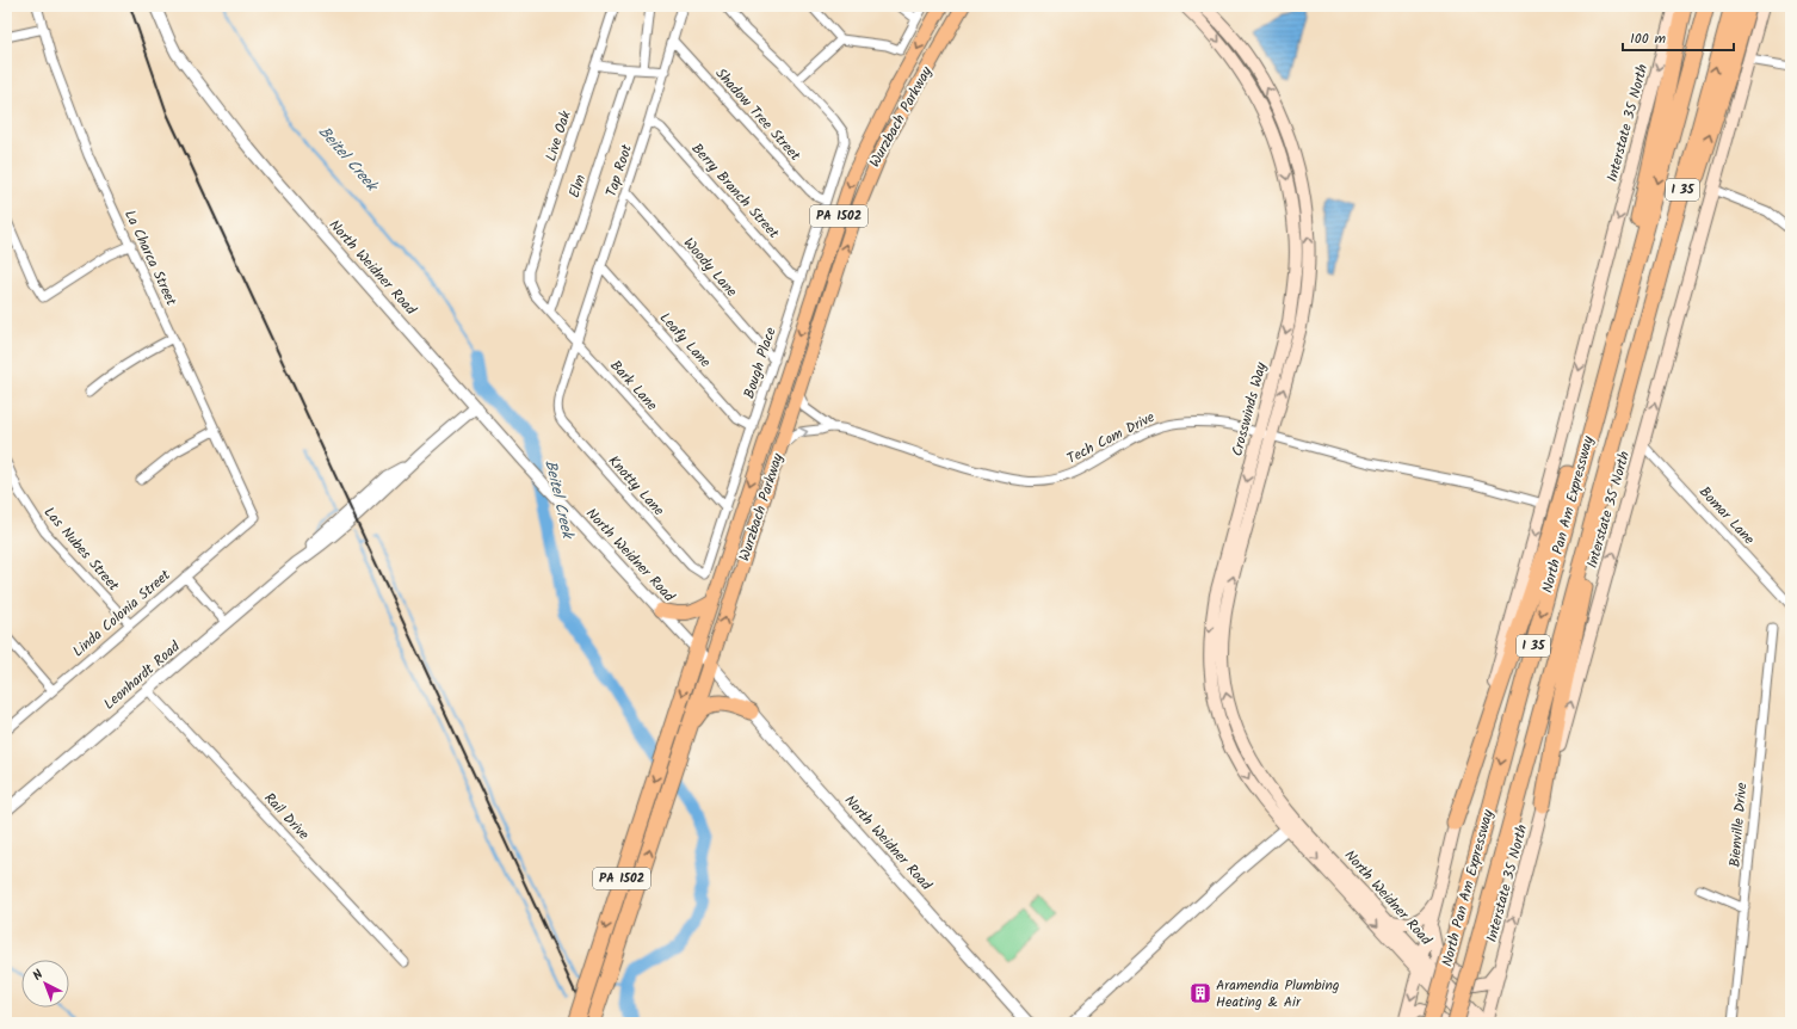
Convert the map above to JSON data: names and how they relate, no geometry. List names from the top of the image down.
{
  "streets": {
    "highway": [
      "Wurzbach Parkway",
      "I 35",
      "PA 1502",
      "North Pan Am Expressway"
    ],
    "main road": ["Interstate 35 North", "North Weidner Road", "Crosswinds Way"],
    "street": [
      "Shadow Tree Street",
      "Live Oak",
      "Tap Root",
      "Elm",
      "Berry Branch Street",
      "La Charca Street",
      "Woody Lane",
      "Leafy Lane",
      "Bough Place",
      "Bark Lane",
      "Tech Com Drive",
      "Knotty Lane",
      "Bomar Lane",
      "Las Nubes Street",
      "Linda Colonia Street",
      "Leonhardt Road",
      "Rail Drive",
      "Bienville Drive"
    ]
  },
  "crossings": [
    ["Shadow Tree Street", "Tap Root"],
    ["Shadow Tree Street", "Bough Place"],
    ["Wurzbach Parkway", "North Weidner Road"],
    ["Wurzbach Parkway", "Tech Com Drive"],
    ["Interstate 35 North", "North Weidner Road"],
    ["Interstate 35 North", "Tech Com Drive"],
    ["Interstate 35 North", "Bomar Lane"],
    ["Live Oak", "Bark Lane"],
    ["Tap Root", "Berry Branch Street"],
    ["Tap Root", "Woody Lane"],
    ["Tap Root", "Leafy Lane"],
    ["Tap Root", "Bark Lane"],
    ["Tap Root", "Knotty Lane"],
    ["Elm", "Bark Lane"],
    ["Berry Branch Street", "Bough Place"],
    ["La Charca Street", "Linda Colonia Street"],
    ["North Weidner Road", "Crosswinds Way"],
    ["North Weidner Road", "Leonhardt Road"],
    ["Woody Lane", "Bough Place"],
    ["Leafy Lane", "Bough Place"],
    ["Bough Place", "Bark Lane"],
    ["Bough Place", "Knotty Lane"],
    ["Crosswinds Way", "Tech Com Drive"],
    ["Las Nubes Street", "Linda Colonia Street"],
    ["Leonhardt Road", "Rail Drive"]
  ],
  "water": ["Beitel Creek"],
  "places": {
    "building": ["Aramendia Plumbing Heating & Air"]
  },
  "scale_bar": "100 m",
  "north": "top left"
}
